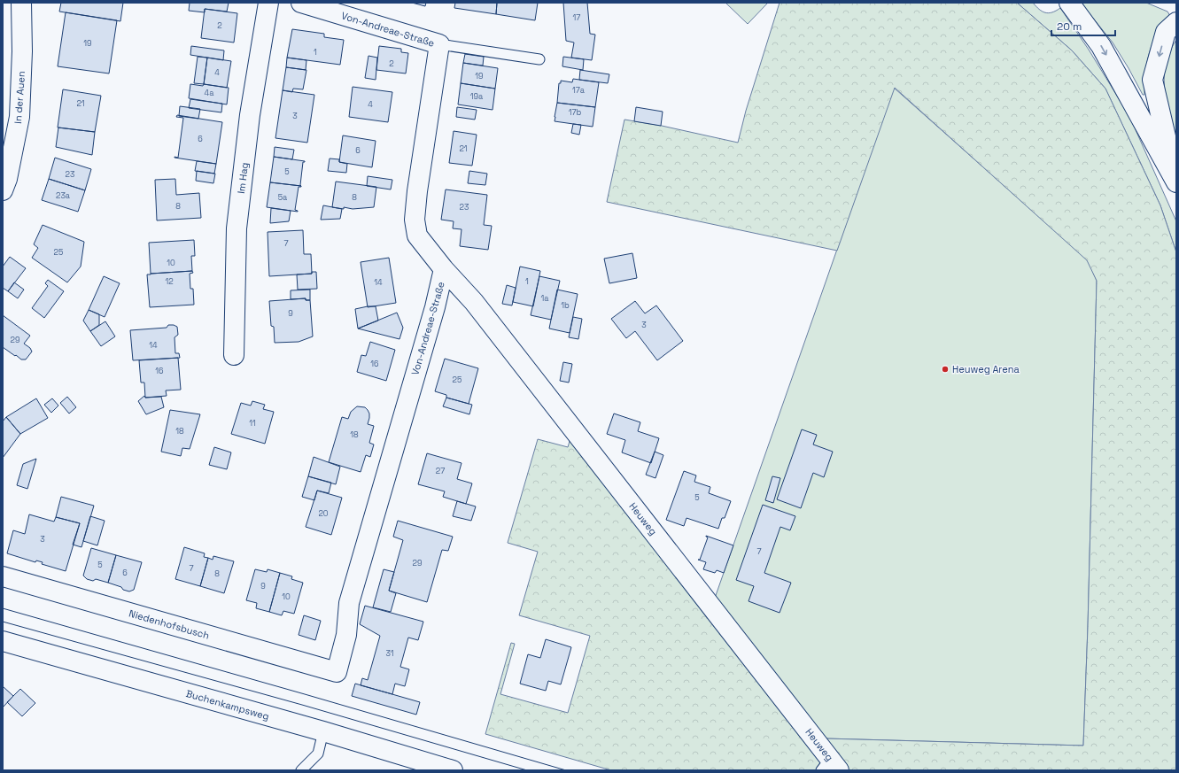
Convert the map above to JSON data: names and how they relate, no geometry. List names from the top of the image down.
{
  "streets": {
    "main road": [
      "Von-Andreae-Straße",
      "In der Auen",
      "Im Hag",
      "Heuweg",
      "Niedenhofsbusch",
      "Buchenkampsweg"
    ]
  },
  "crossings": [
    ["Von-Andreae-Straße", "Heuweg"],
    ["Von-Andreae-Straße", "Niedenhofsbusch"]
  ],
  "places": ["Heuweg Arena"],
  "house_numbers": [
    "17",
    "2",
    "19",
    "1",
    "2",
    "4",
    "19",
    "17a",
    "4a",
    "19a",
    "21",
    "4",
    "17b",
    "3",
    "6",
    "21",
    "6",
    "5",
    "23",
    "23a",
    "5a",
    "8",
    "8",
    "23",
    "7",
    "25",
    "10",
    "12",
    "1",
    "14",
    "1a",
    "1b",
    "9",
    "3",
    "29",
    "14",
    "16",
    "16",
    "25",
    "11",
    "18",
    "18",
    "27",
    "5",
    "20",
    "3",
    "7",
    "29",
    "5",
    "7",
    "6",
    "8",
    "9",
    "10",
    "31"
  ],
  "scale_bar": "20 m"
}
